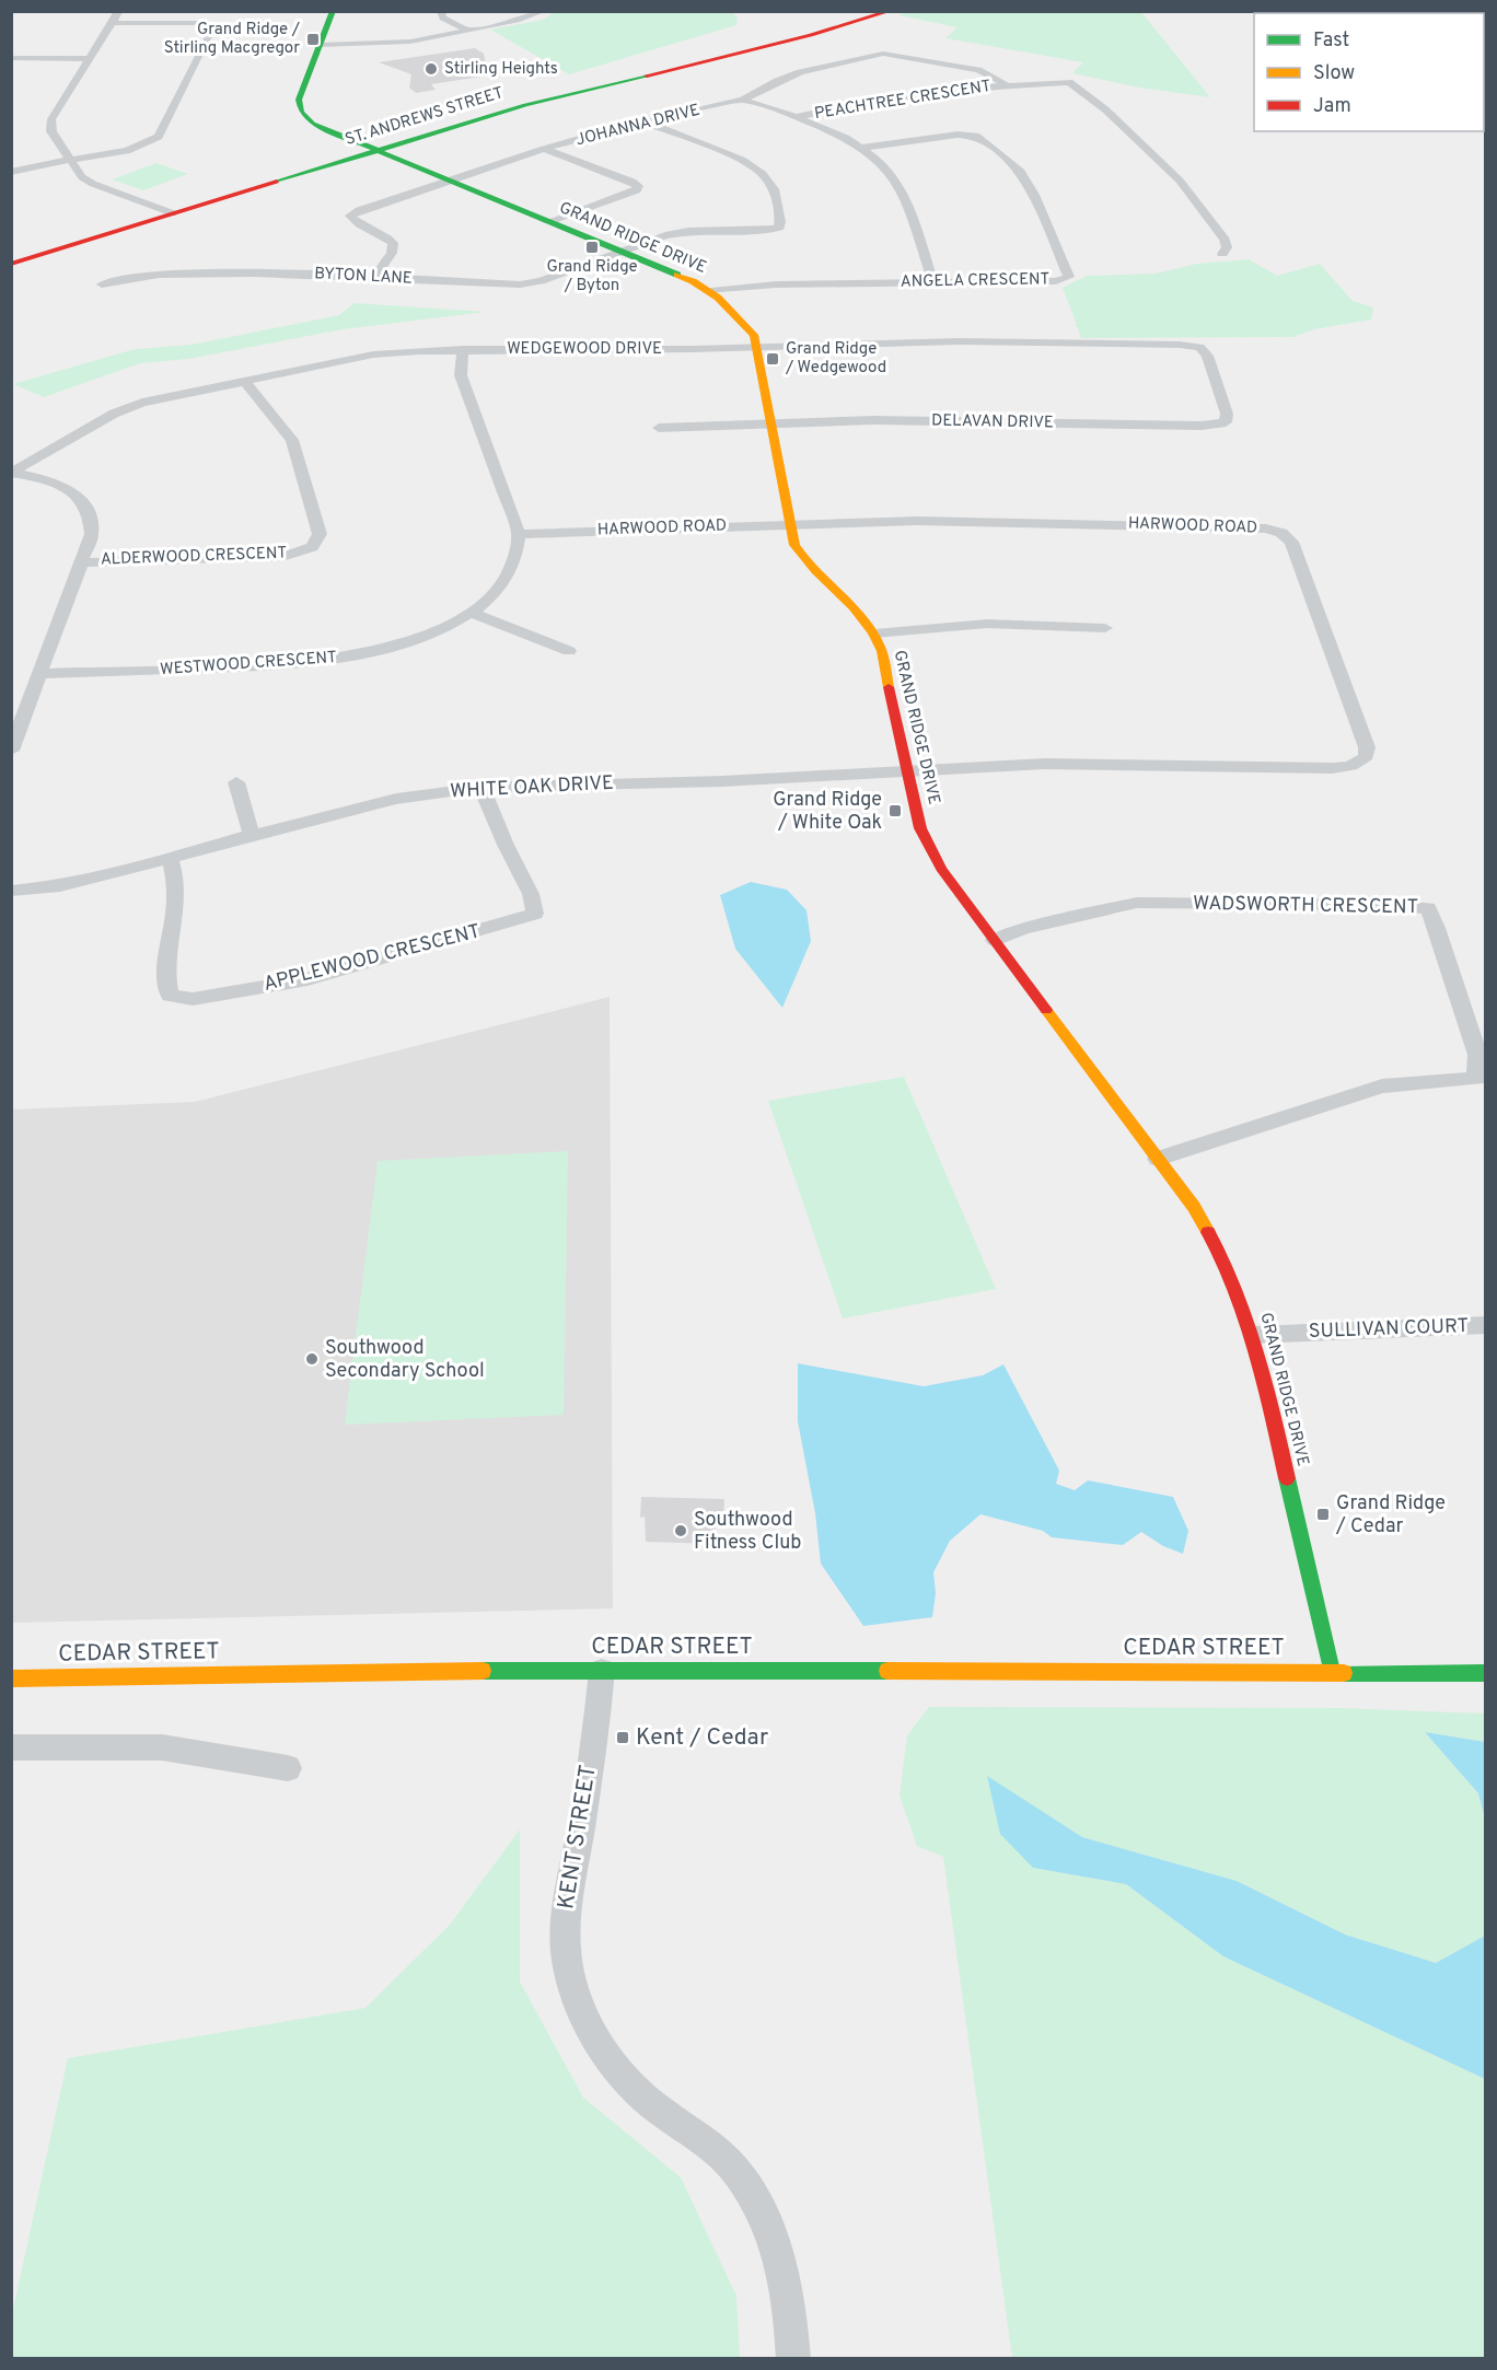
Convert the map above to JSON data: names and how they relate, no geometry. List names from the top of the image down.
{
  "streets": {
    "street": [
      "PEACHTREE CRESCENT",
      "ST. ANDREWS STREET",
      "JOHANNA DRIVE",
      "GRAND RIDGE DRIVE",
      "BYTON LANE",
      "ANGELA CRESCENT",
      "WEDGEWOOD DRIVE",
      "DELAVAN DRIVE",
      "HARWOOD ROAD",
      "ALDERWOOD CRESCENT",
      "WESTWOOD CRESCENT",
      "WHITE OAK DRIVE",
      "WADSWORTH CRESCENT",
      "APPLEWOOD CRESCENT",
      "SULLIVAN COURT",
      "CEDAR STREET",
      "KENT STREET"
    ]
  },
  "crossings": [
    ["PEACHTREE CRESCENT", "JOHANNA DRIVE"],
    ["ST. ANDREWS STREET", "GRAND RIDGE DRIVE"],
    ["JOHANNA DRIVE", "GRAND RIDGE DRIVE"],
    ["JOHANNA DRIVE", "BYTON LANE"],
    ["JOHANNA DRIVE", "ANGELA CRESCENT"],
    ["GRAND RIDGE DRIVE", "BYTON LANE"],
    ["GRAND RIDGE DRIVE", "ANGELA CRESCENT"],
    ["GRAND RIDGE DRIVE", "WEDGEWOOD DRIVE"],
    ["GRAND RIDGE DRIVE", "DELAVAN DRIVE"],
    ["GRAND RIDGE DRIVE", "HARWOOD ROAD"],
    ["GRAND RIDGE DRIVE", "WHITE OAK DRIVE"],
    ["GRAND RIDGE DRIVE", "WADSWORTH CRESCENT"],
    ["GRAND RIDGE DRIVE", "SULLIVAN COURT"],
    ["GRAND RIDGE DRIVE", "CEDAR STREET"],
    ["WEDGEWOOD DRIVE", "DELAVAN DRIVE"],
    ["WEDGEWOOD DRIVE", "ALDERWOOD CRESCENT"],
    ["HARWOOD ROAD", "WESTWOOD CRESCENT"],
    ["HARWOOD ROAD", "WHITE OAK DRIVE"],
    ["WHITE OAK DRIVE", "APPLEWOOD CRESCENT"],
    ["CEDAR STREET", "KENT STREET"]
  ],
  "places": {
    "transit": [
      "Grand Ridge / Stirling Macgregor",
      "Grand Ridge / Byton",
      "Grand Ridge / Wedgewood",
      "Grand Ridge / White Oak",
      "Grand Ridge / Cedar",
      "Kent / Cedar"
    ],
    "other": ["Stirling Heights", "Southwood Secondary School", "Southwood Fitness Club"]
  },
  "legend": ["Fast", "Slow", "Jam"]
}
